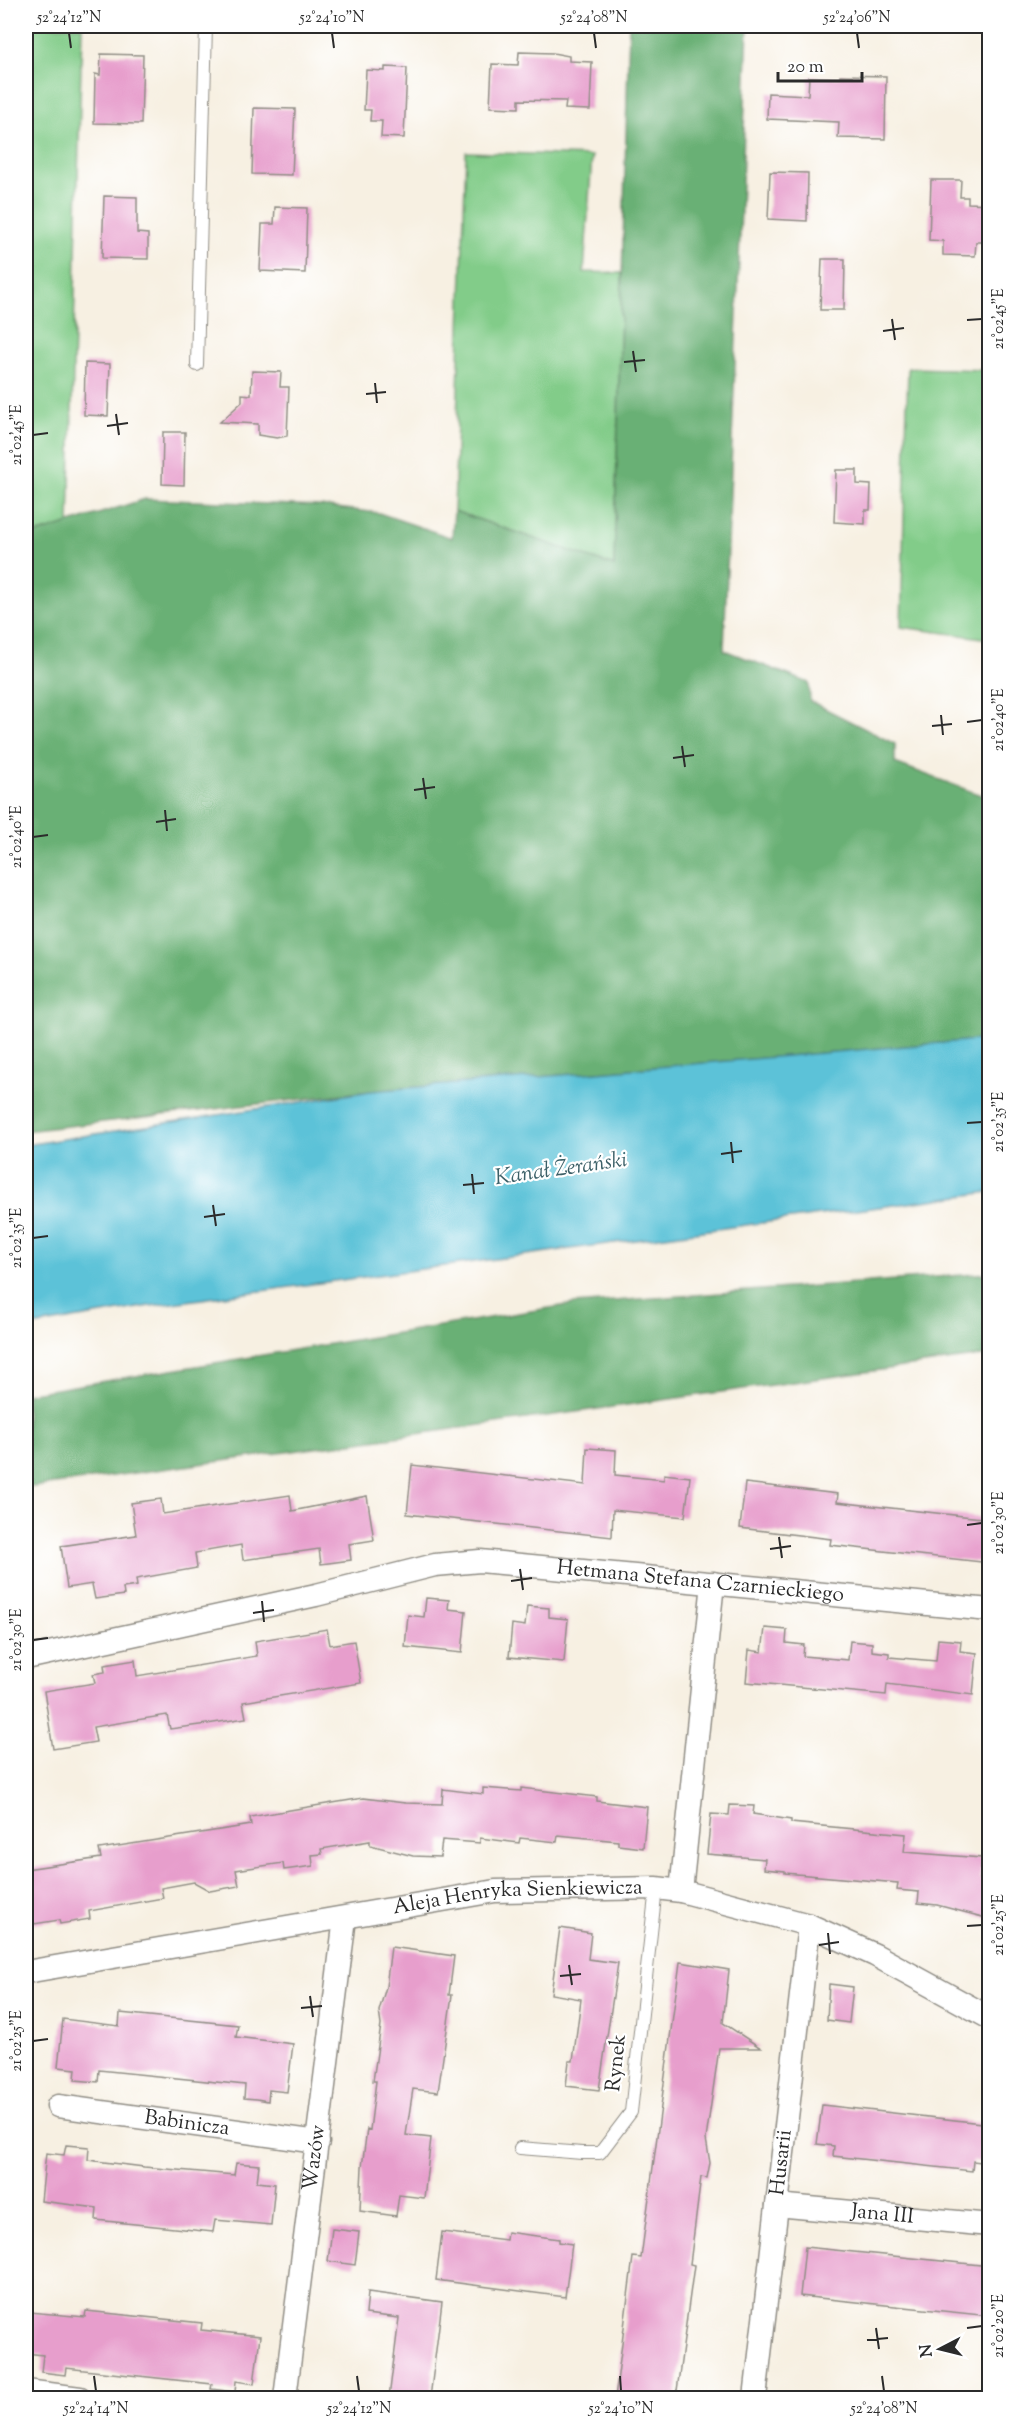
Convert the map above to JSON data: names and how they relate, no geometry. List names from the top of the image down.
{
  "streets": {
    "street": [
      "Hetmana Stefana Czarnieckiego",
      "Aleja Henryka Sienkiewicza",
      "Babinicza",
      "Wazów",
      "Husarii",
      "Jana III"
    ],
    "lane": ["Rynek"]
  },
  "crossings": [
    ["Aleja Henryka Sienkiewicza", "Rynek"],
    ["Aleja Henryka Sienkiewicza", "Wazów"],
    ["Aleja Henryka Sienkiewicza", "Husarii"],
    ["Babinicza", "Wazów"],
    ["Husarii", "Jana III"]
  ],
  "water": ["Kanał Żerański"],
  "scale_bar": "20 m",
  "north": "left",
  "coordinates": [
    "52°24'12\"N",
    "52°24'10\"N",
    "52°24'08\"N",
    "52°24'06\"N",
    "21°02'45\"E",
    "21°02'40\"E",
    "21°02'35\"E",
    "21°02'30\"E",
    "21°02'25\"E",
    "21°02'20\"E",
    "52°24'14\"N"
  ]
}
